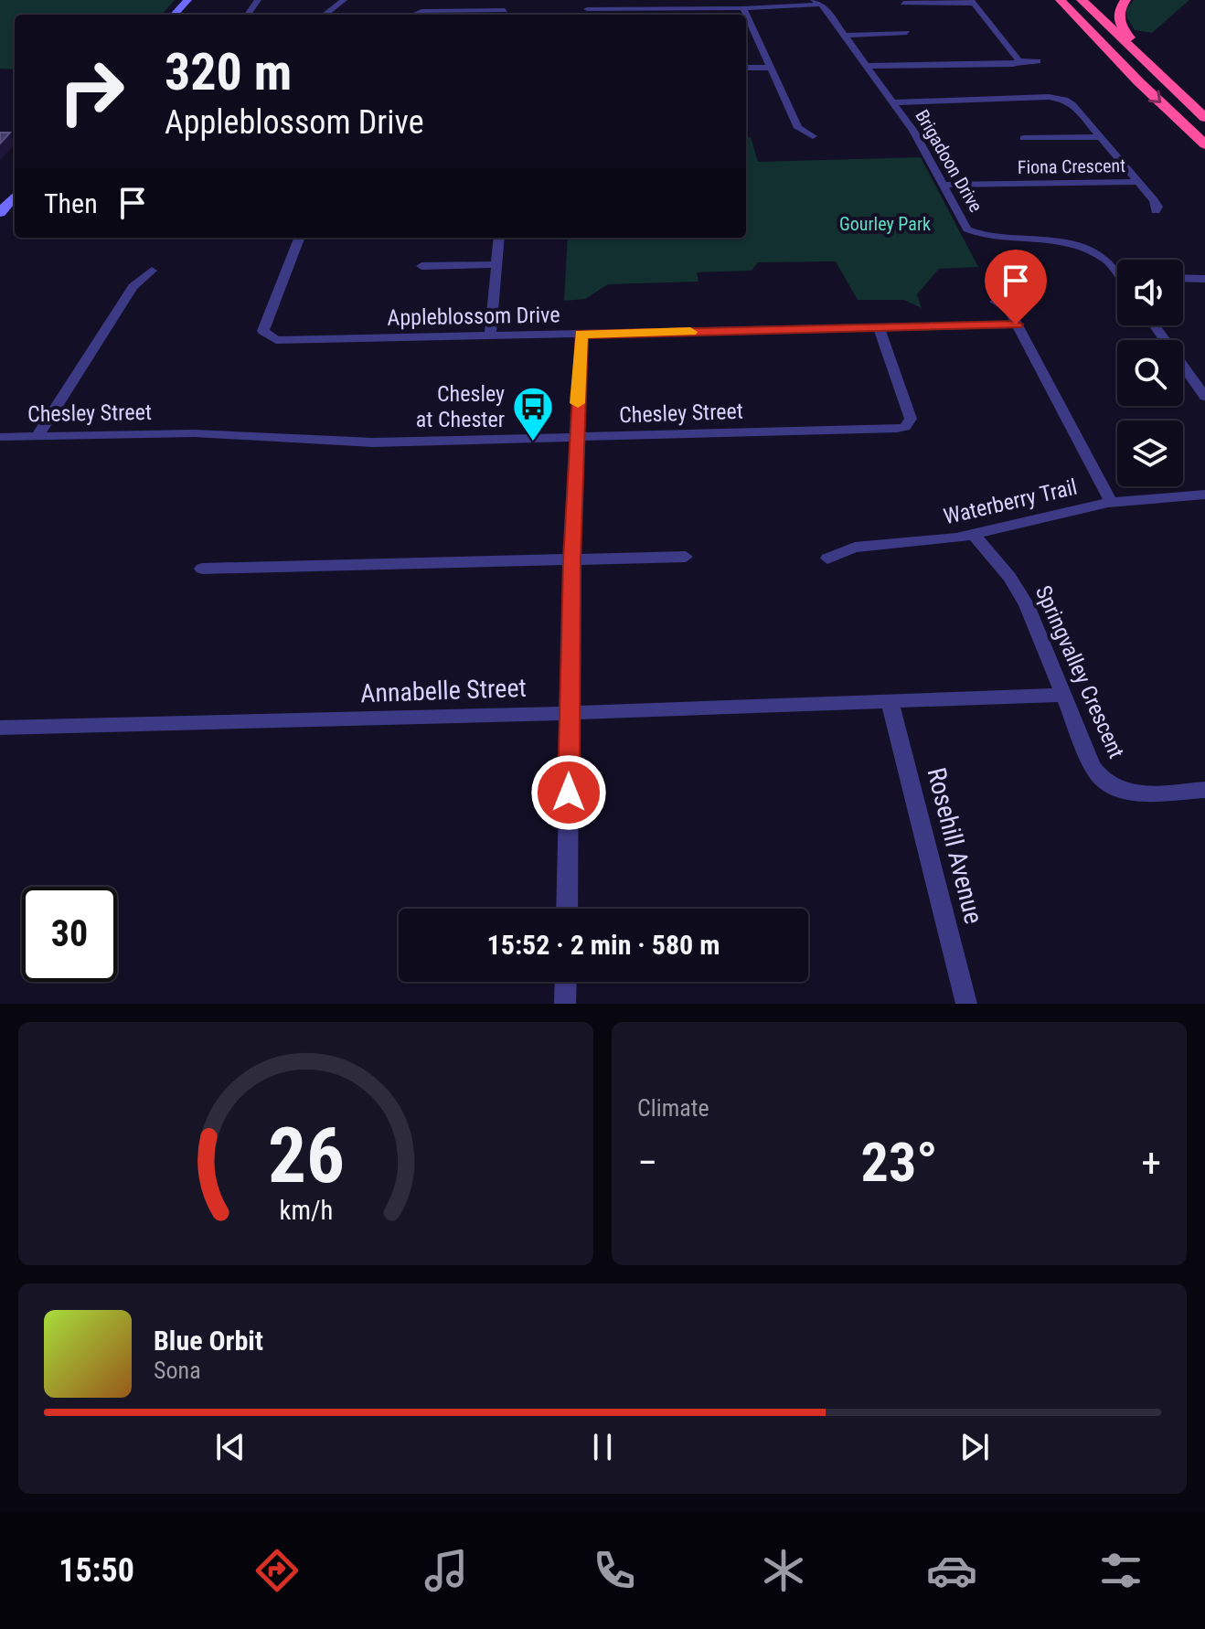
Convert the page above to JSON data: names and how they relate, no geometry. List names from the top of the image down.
{
  "streets": {
    "street": [
      "Brigadoon Drive",
      "Fiona Crescent",
      "Appleblossom Drive",
      "Chesley Street",
      "Waterberry Trail",
      "Springvalley Crescent",
      "Annabelle Street",
      "Rosehill Avenue"
    ]
  },
  "crossings": [
    ["Brigadoon Drive", "Fiona Crescent"],
    ["Appleblossom Drive", "Chesley Street"],
    ["Waterberry Trail", "Springvalley Crescent"],
    ["Springvalley Crescent", "Annabelle Street"],
    ["Annabelle Street", "Rosehill Avenue"]
  ],
  "parks": ["Gourley Park"],
  "places": {
    "bus stop": ["Chesley at Chester"]
  },
  "page": {
    "turn": ["320 m", "Appleblossom Drive"],
    "then": "Then",
    "limit": "30",
    "trip": "15:52 · 2 min · 580 m",
    "tile": "Climate",
    "heat": ["−", "23°", "+"],
    "song": ["Blue Orbit", "Sona"],
    "tabs": "15:50",
    "gauge": ["26", "km/h"]
  }
}
